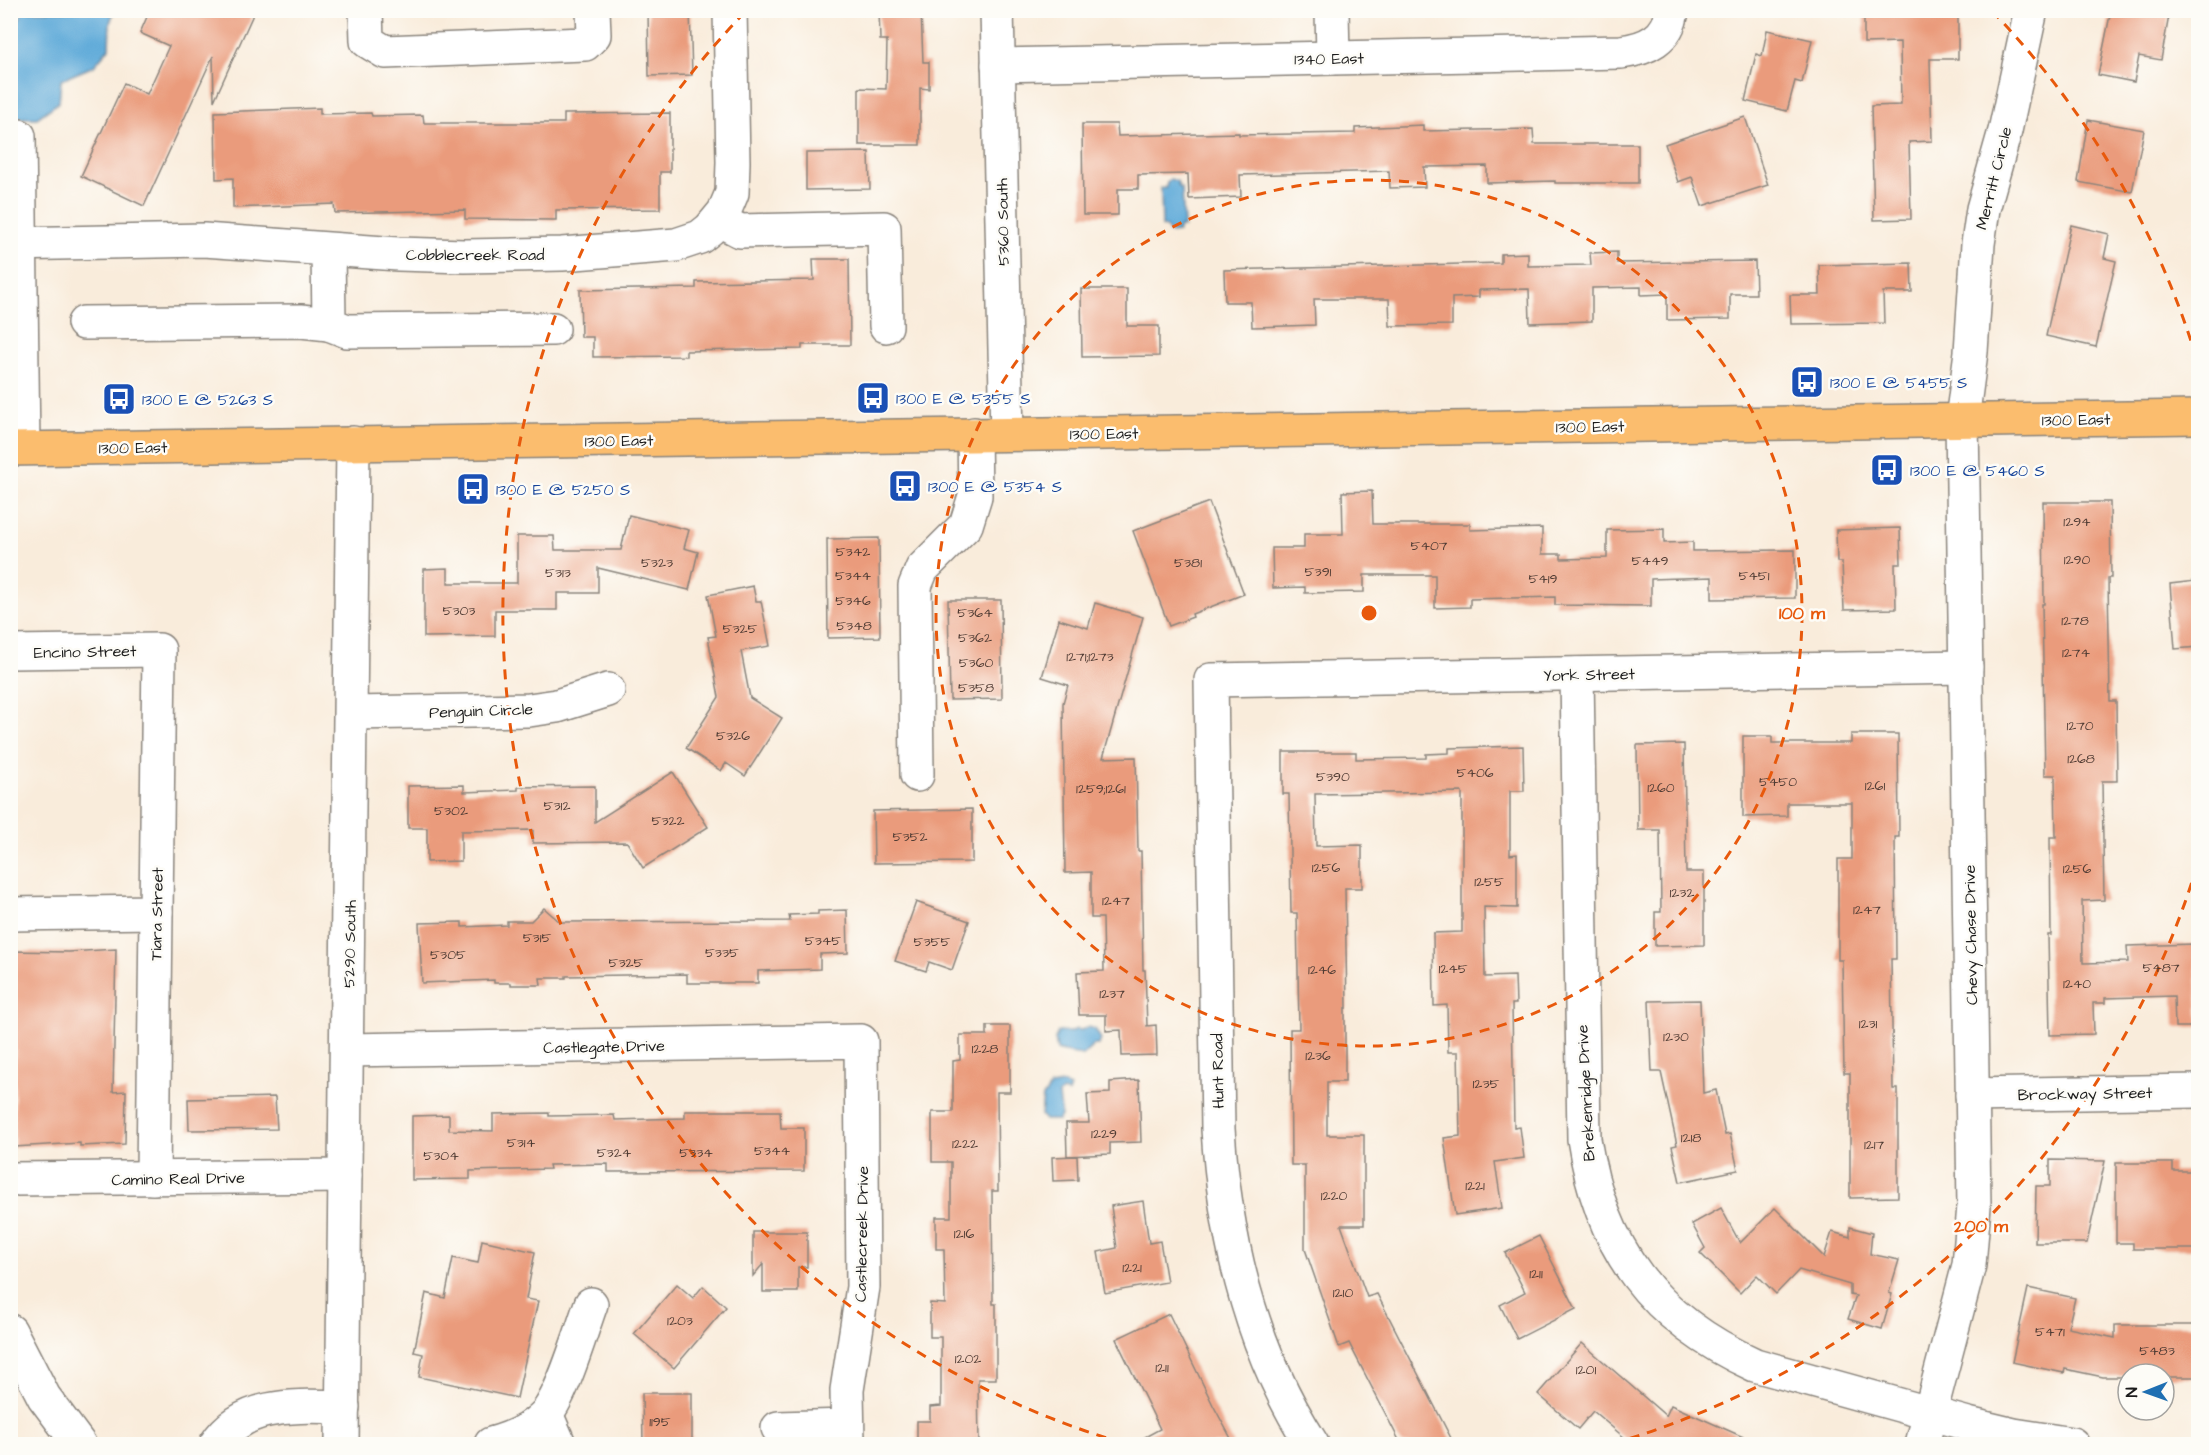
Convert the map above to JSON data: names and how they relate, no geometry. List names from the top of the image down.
{
  "streets": {
    "main road": ["1300 East"],
    "street": [
      "1340 East",
      "Merritt Circle",
      "5360 South",
      "Cobblecreek Road",
      "Encino Street",
      "York Street",
      "Penguin Circle",
      "Tiara Street",
      "Chevy Chase Drive",
      "5290 South",
      "Castlegate Drive",
      "Hunt Road",
      "Brekenridge Drive",
      "Brockway Street",
      "Camino Real Drive",
      "Castlecreek Drive"
    ]
  },
  "crossings": [
    ["1340 East", "5360 South"],
    ["Merritt Circle", "1300 East"],
    ["Merritt Circle", "Chevy Chase Drive"],
    ["5360 South", "1300 East"],
    ["1300 East", "Chevy Chase Drive"],
    ["1300 East", "5290 South"],
    ["Encino Street", "Tiara Street"],
    ["York Street", "Chevy Chase Drive"],
    ["York Street", "Hunt Road"],
    ["York Street", "Brekenridge Drive"],
    ["Penguin Circle", "5290 South"],
    ["Tiara Street", "Camino Real Drive"],
    ["Chevy Chase Drive", "Brekenridge Drive"],
    ["Chevy Chase Drive", "Brockway Street"],
    ["5290 South", "Castlegate Drive"],
    ["5290 South", "Camino Real Drive"],
    ["Castlegate Drive", "Castlecreek Drive"]
  ],
  "places": {
    "bus stop": [
      "1300 E @ 5455 S",
      "1300 E @ 5355 S",
      "1300 E @ 5263 S",
      "1300 E @ 5460 S",
      "1300 E @ 5354 S",
      "1300 E @ 5250 S"
    ]
  },
  "house_numbers": [
    "1294",
    "5407",
    "5342",
    "1290",
    "5449",
    "5323",
    "5381",
    "5391",
    "5313",
    "5344",
    "5451",
    "5419",
    "5346",
    "5303",
    "5364",
    "1278",
    "5348",
    "5325",
    "5362",
    "1274",
    "1271;1273",
    "5360",
    "5358",
    "1270",
    "5326",
    "1268",
    "5406",
    "5390",
    "5450",
    "1261",
    "1260",
    "1259;1261",
    "5312",
    "5302",
    "5322",
    "5352",
    "1256",
    "1256",
    "1255",
    "1232",
    "1247",
    "1247",
    "5315",
    "5345",
    "5355",
    "5335",
    "5305",
    "5325",
    "5487",
    "1245",
    "1246",
    "1240",
    "1237",
    "1231",
    "1230",
    "1228",
    "1236",
    "1235",
    "1229",
    "1218",
    "5314",
    "1222",
    "1217",
    "5344",
    "5324",
    "5334",
    "5304",
    "1221",
    "1220",
    "1216",
    "1221",
    "1211",
    "1210",
    "1203",
    "5471",
    "5483",
    "1202",
    "1211",
    "1201",
    "1195"
  ],
  "north": "left",
  "rings": ["100 m", "200 m"]
}
